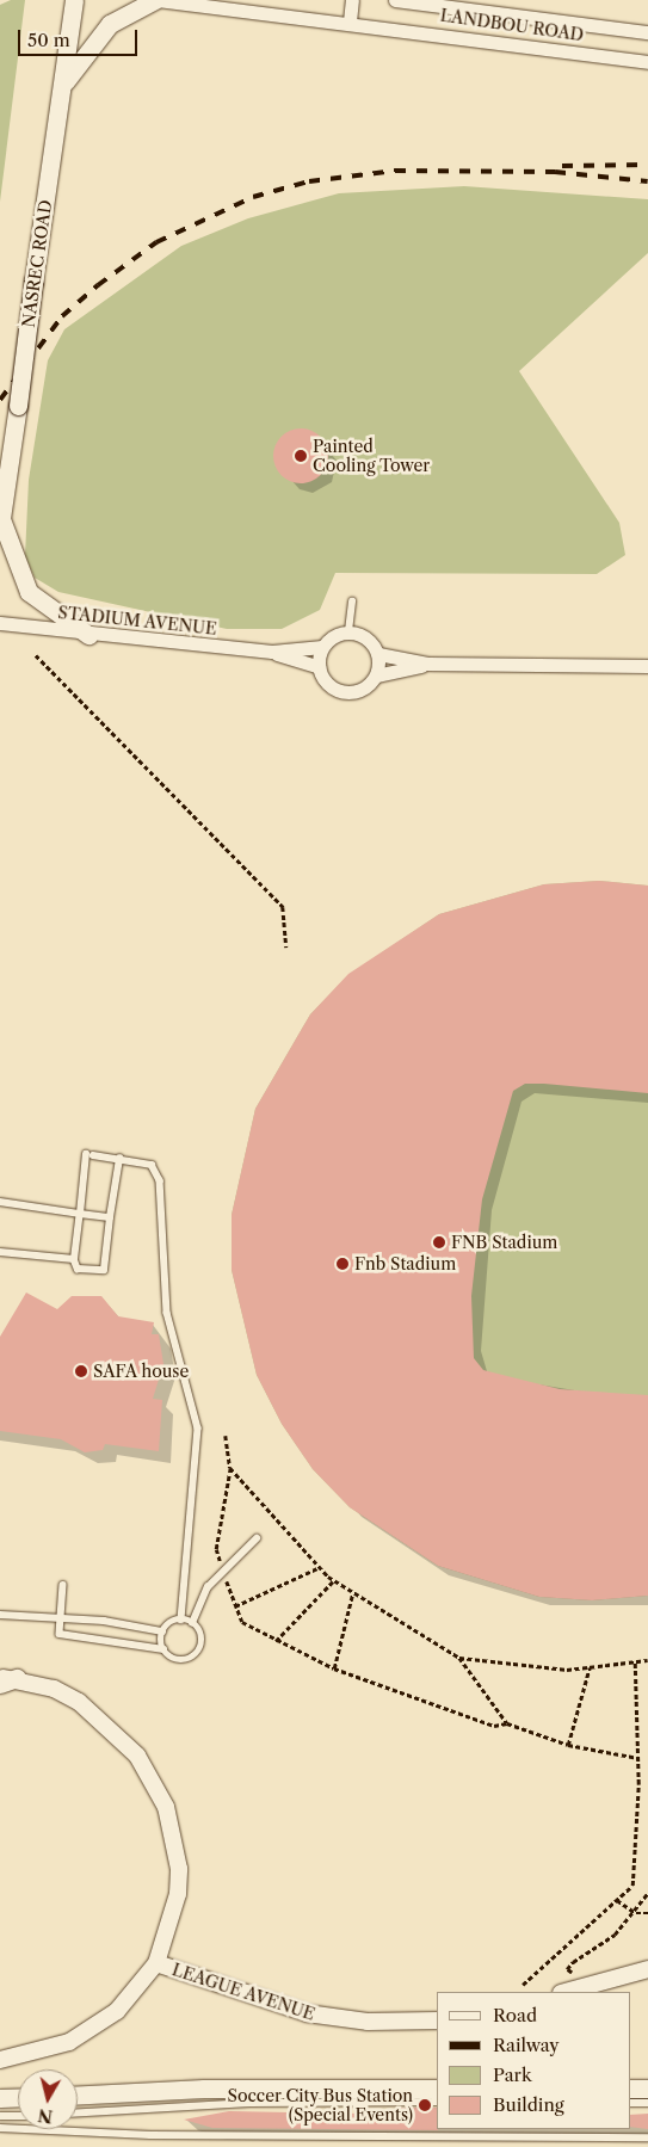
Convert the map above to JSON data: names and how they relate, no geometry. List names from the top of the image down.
{
  "streets": {
    "main road": ["NASREC ROAD"],
    "street": ["LANDBOU ROAD", "STADIUM AVENUE", "LEAGUE AVENUE"]
  },
  "places": [
    "Painted Cooling Tower",
    "FNB Stadium",
    "Fnb Stadium",
    "SAFA house",
    "Soccer City Bus Station (Special Events)"
  ],
  "legend": [
    "Road",
    "Railway",
    "Park",
    "Building"
  ],
  "scale_bar": "50 m",
  "north": "bottom"
}
